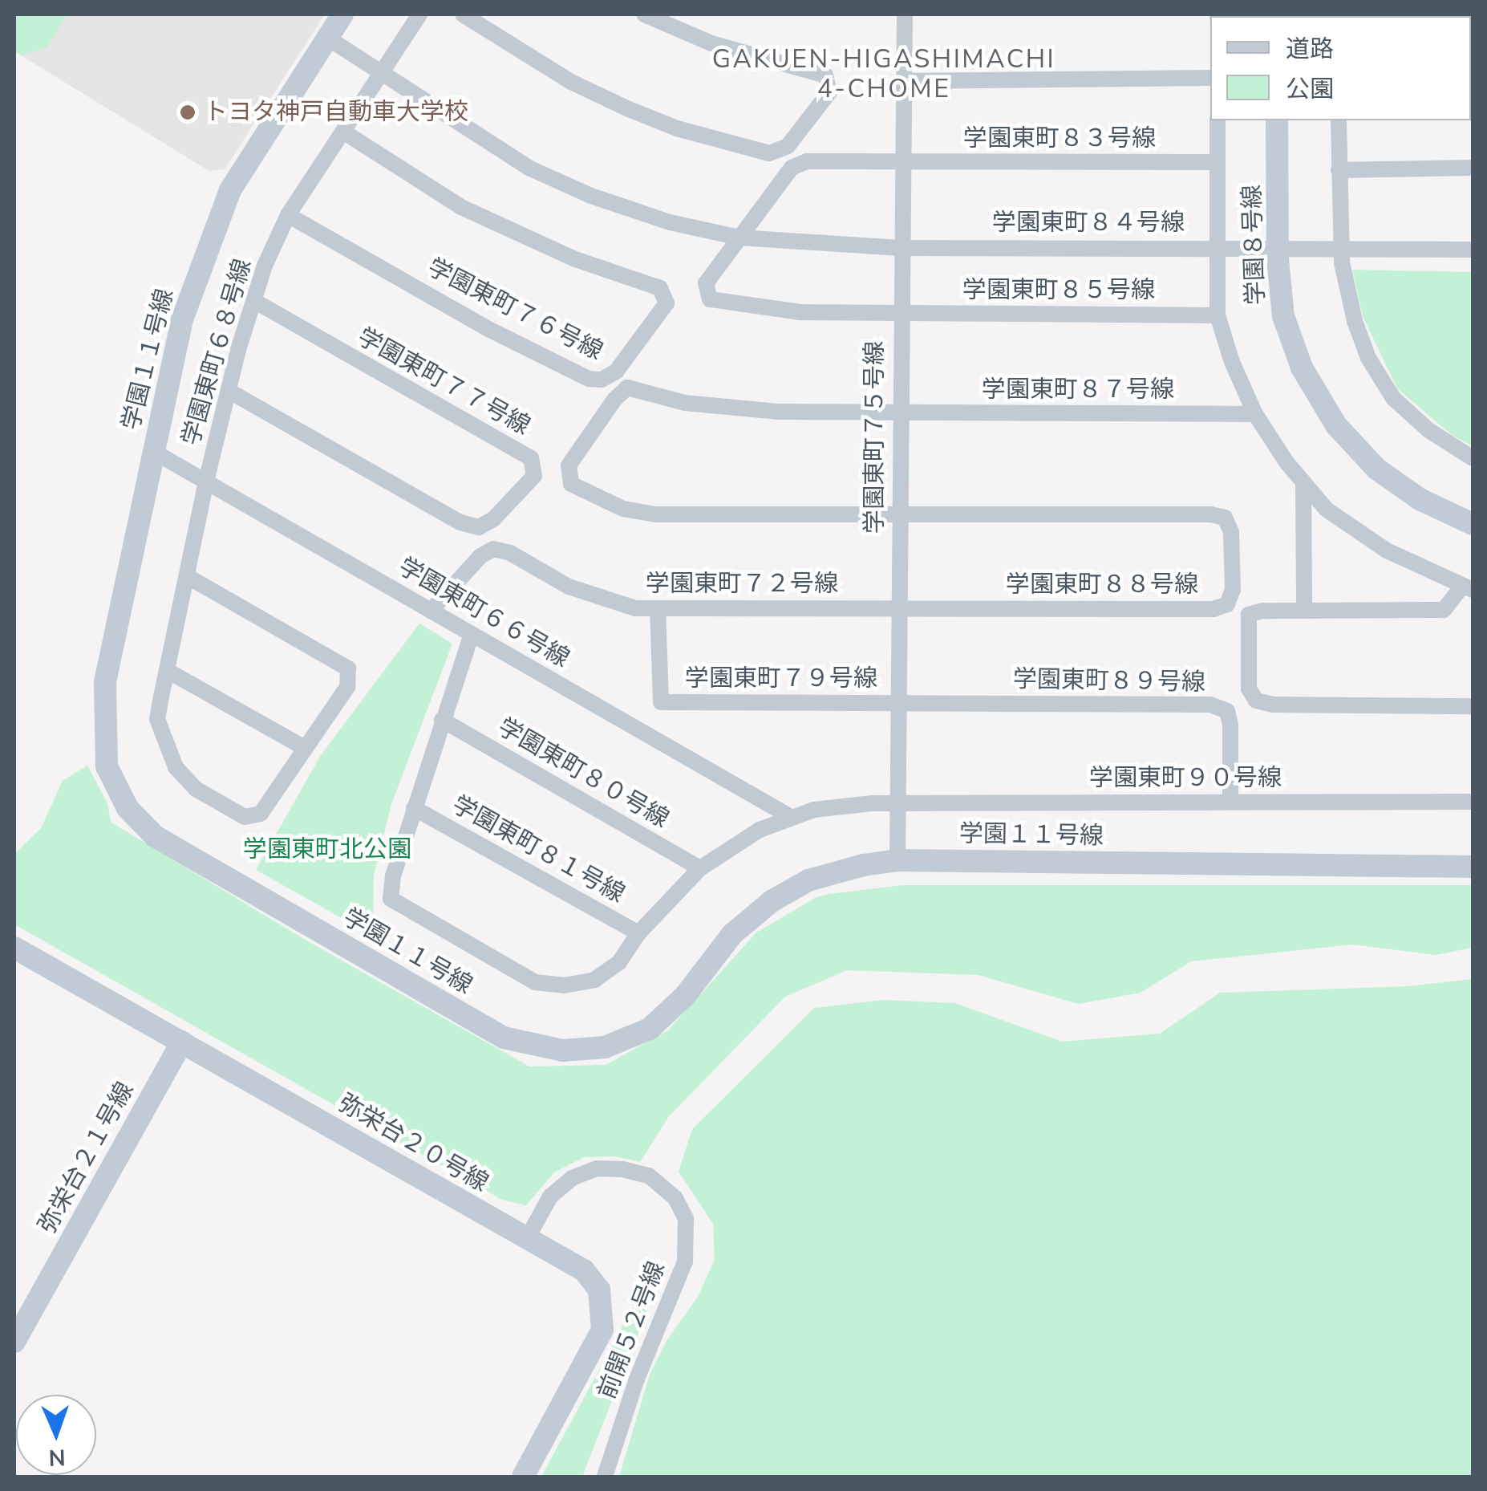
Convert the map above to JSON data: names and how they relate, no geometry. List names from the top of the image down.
{
  "streets": {
    "street": [
      "学園東町８３号線",
      "学園東町８４号線",
      "学園８号線",
      "学園東町８５号線",
      "学園東町７６号線",
      "学園東町６８号線",
      "学園１１号線",
      "学園東町７７号線",
      "学園東町８７号線",
      "学園東町７５号線",
      "学園東町７２号線",
      "学園東町８８号線",
      "学園東町６６号線",
      "学園東町７９号線",
      "学園東町８９号線",
      "学園東町８０号線",
      "学園東町９０号線",
      "学園東町８１号線",
      "弥栄台２０号線",
      "弥栄台２１号線",
      "前開５２号線"
    ]
  },
  "crossings": [
    ["学園東町８３号線", "学園東町８４号線"],
    ["学園東町８３号線", "学園東町８５号線"],
    ["学園東町８３号線", "学園東町７５号線"],
    ["学園東町８４号線", "学園８号線"],
    ["学園東町８４号線", "学園東町８５号線"],
    ["学園東町８４号線", "学園東町６８号線"],
    ["学園東町８４号線", "学園１１号線"],
    ["学園東町８４号線", "学園東町７５号線"],
    ["学園東町８５号線", "学園東町７５号線"],
    ["学園東町７６号線", "学園東町６８号線"],
    ["学園東町６８号線", "学園東町７７号線"],
    ["学園東町６８号線", "学園東町６６号線"],
    ["学園１１号線", "学園東町７５号線"],
    ["学園１１号線", "学園東町６６号線"],
    ["学園東町８７号線", "学園東町７５号線"],
    ["学園東町８７号線", "学園東町８８号線"],
    ["学園東町７５号線", "学園東町７２号線"],
    ["学園東町７５号線", "学園東町８８号線"],
    ["学園東町７５号線", "学園東町７９号線"],
    ["学園東町７５号線", "学園東町８９号線"],
    ["学園東町７５号線", "学園東町９０号線"],
    ["学園東町７２号線", "学園東町８８号線"],
    ["学園東町７２号線", "学園東町６６号線"],
    ["学園東町７２号線", "学園東町７９号線"],
    ["学園東町６６号線", "学園東町９０号線"],
    ["学園東町７９号線", "学園東町８９号線"],
    ["学園東町８９号線", "学園東町９０号線"],
    ["学園東町８０号線", "学園東町９０号線"],
    ["学園東町９０号線", "学園東町８１号線"],
    ["弥栄台２０号線", "弥栄台２１号線"],
    ["弥栄台２０号線", "前開５２号線"]
  ],
  "districts": ["GAKUEN-HIGASHIMACHI 4-CHOME"],
  "parks": ["学園東町北公園"],
  "places": ["トヨタ神戸自動車大学校"],
  "legend": ["道路", "公園"],
  "north": "bottom"
}
